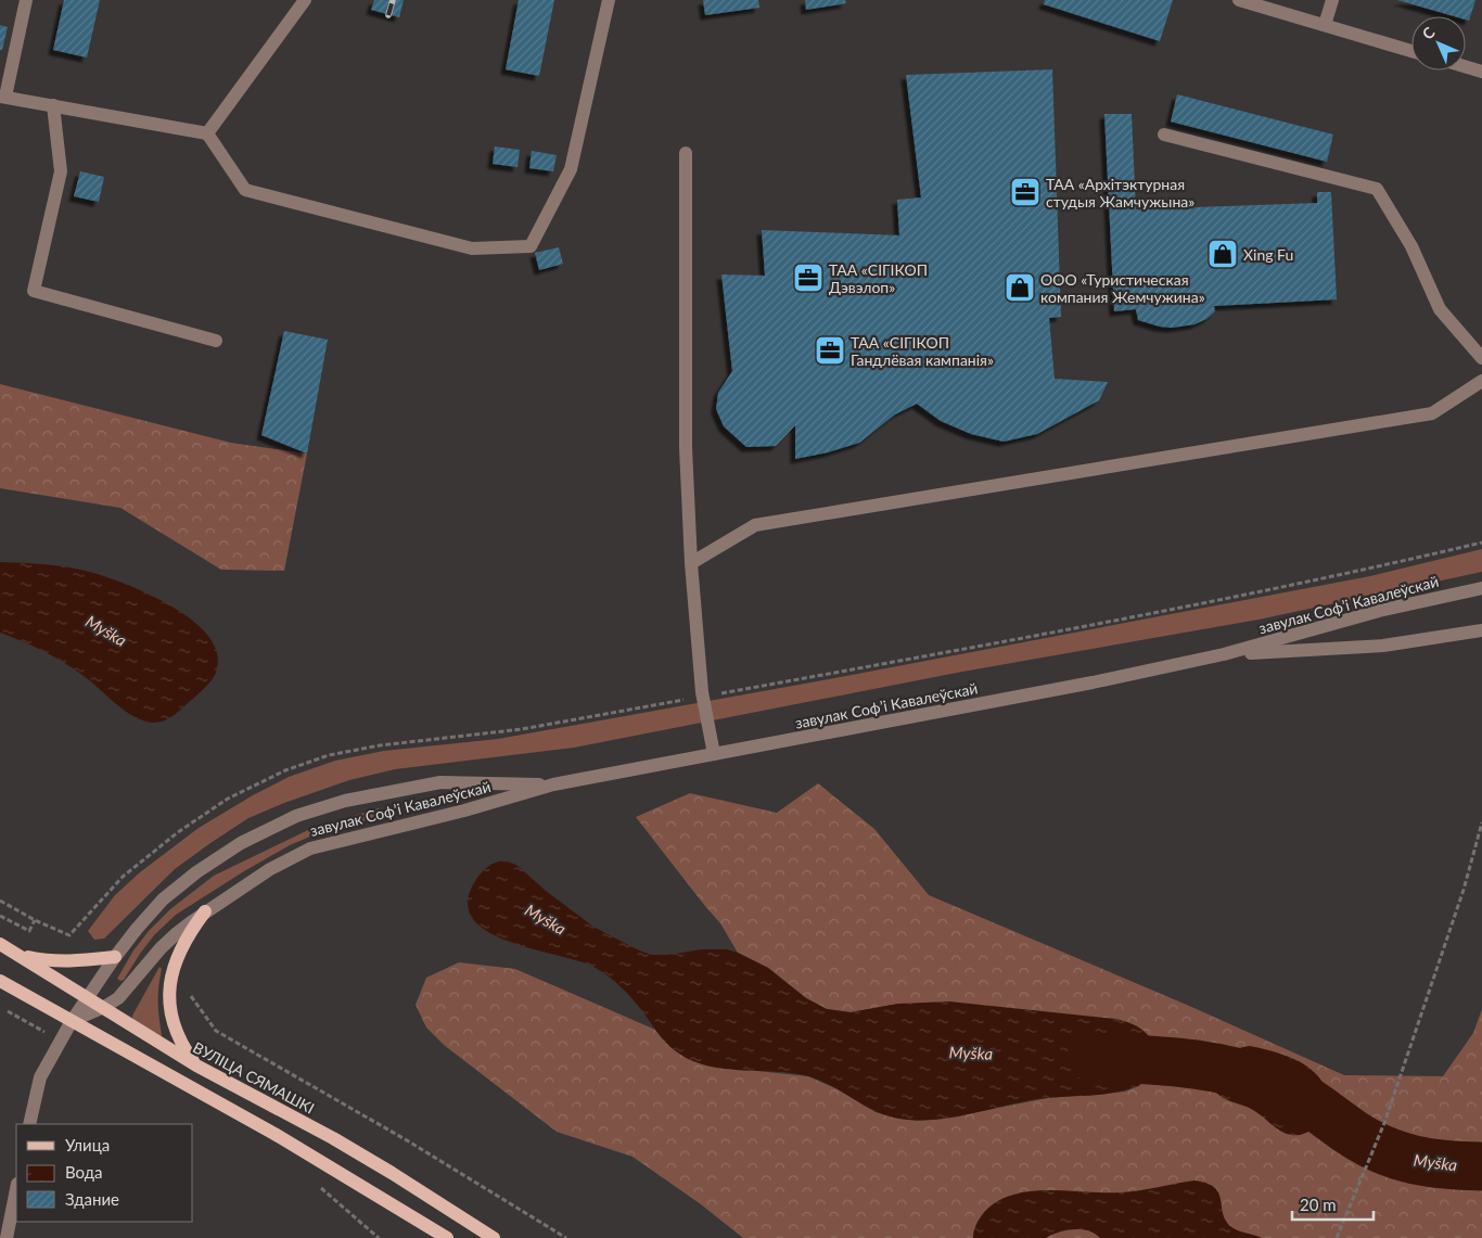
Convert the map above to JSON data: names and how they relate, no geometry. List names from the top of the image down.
{
  "streets": {
    "main road": ["ВУЛІЦА СЯМАШКІ"],
    "street": ["завулак Софʼі Кавалеўскай"]
  },
  "crossings": [
    ["завулак Софʼі Кавалеўскай", "ВУЛІЦА СЯМАШКІ"]
  ],
  "water": ["Муška"],
  "places": {
    "office": ["ТАА «Архітэктурная студыя Жамчужына»", "ТАА «СІГІКОП Дэвэлоп»", "ТАА «СІГІКОП Гандлёвая кампанія»"],
    "shop": ["Xing Fu", "ООО «Туристическая компания Жемчужина»"]
  },
  "legend": ["Улица", "Вода", "Здание"],
  "scale_bar": "20 m",
  "north": "top left"
}
